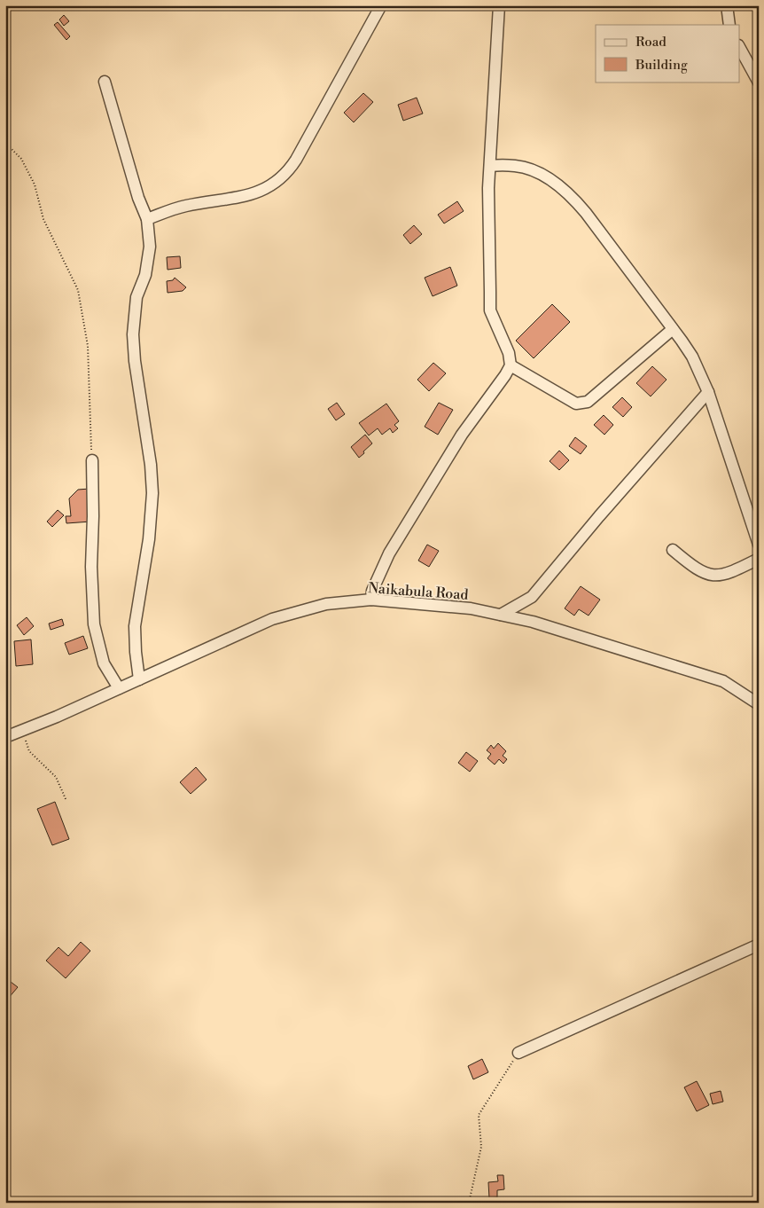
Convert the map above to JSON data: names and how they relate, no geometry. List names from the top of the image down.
{
  "streets": {
    "street": ["Naikabula Road"]
  },
  "legend": ["Road", "Building"]
}
